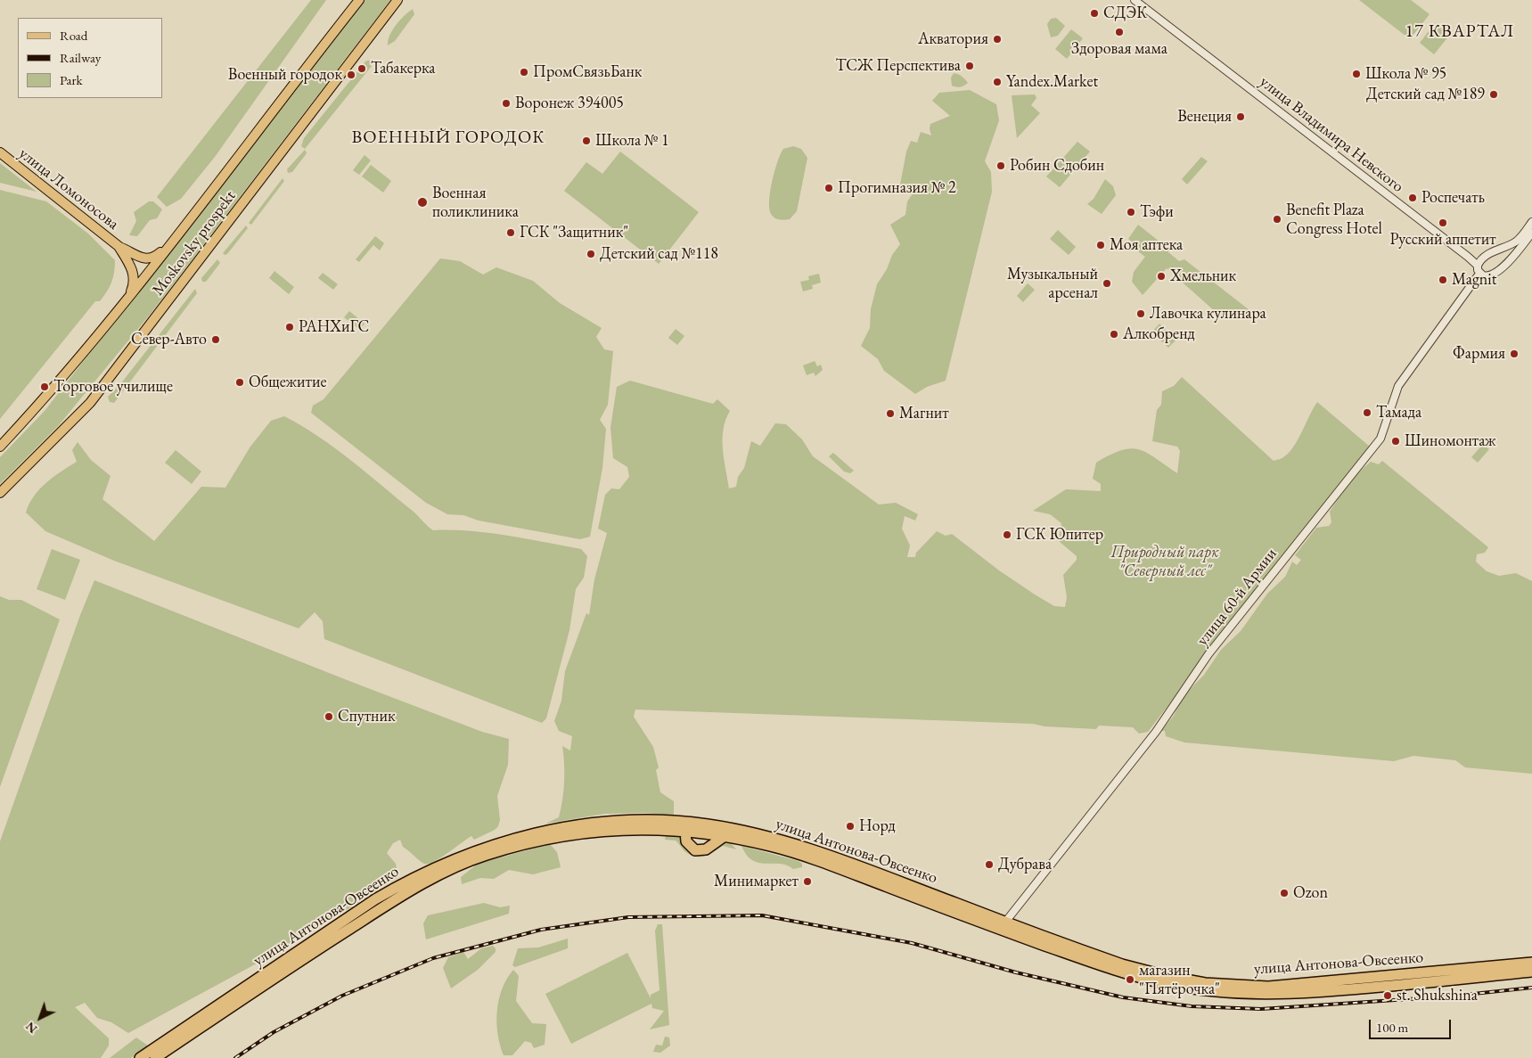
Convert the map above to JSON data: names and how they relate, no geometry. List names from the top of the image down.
{
  "streets": {
    "highway": ["улица Антонова-Овсеенко"],
    "main road": ["улица Ломоносова", "Moskovsky prospekt"],
    "street": ["улица Владимира Невского", "улица 60-й Армии"]
  },
  "crossings": [
    ["улица Ломоносова", "Moskovsky prospekt"],
    ["улица 60-й Армии", "улица Антонова-Овсеенко"]
  ],
  "districts": ["17 КВАРТАЛ", "ВОЕННЫЙ ГОРОДОК"],
  "parks": ["Природный парк \"Северный лес\""],
  "places": [
    "СДЭК",
    "Здоровая мама",
    "Акватория",
    "ТСЖ Перспектива",
    "Табакерка",
    "ПромСвязьБанк",
    "Школа № 95",
    "Военный городок",
    "Yandex.Market",
    "Детский сад №189",
    "Воронеж 394005",
    "Венеция",
    "Школа № 1",
    "Робин Сдобин",
    "Прогимназия № 2",
    "Роспечать",
    "Военная поликлиника",
    "Тэфи",
    "Benefit Plaza Congress Hotel",
    "Русский аппетит",
    "ГСК \"Защитник\"",
    "Моя аптека",
    "Детский сад №118",
    "Хмельник",
    "Magnit",
    "Музыкальный арсенал",
    "Лавочка кулинара",
    "РАНХиГС",
    "Алкобренд",
    "Север-Авто",
    "Фармия",
    "Общежитие",
    "Торговое училище",
    "Тамада",
    "Магнит",
    "Шиномонтаж",
    "ГСК Юпитер",
    "Спутник",
    "Норд",
    "Дубрава",
    "Минимаркет",
    "Ozon",
    "магазин \"Пятёрочка\"",
    "st. Shukshina"
  ],
  "legend": ["Road", "Railway", "Park"],
  "scale_bar": "100 m",
  "north": "bottom left"
}
